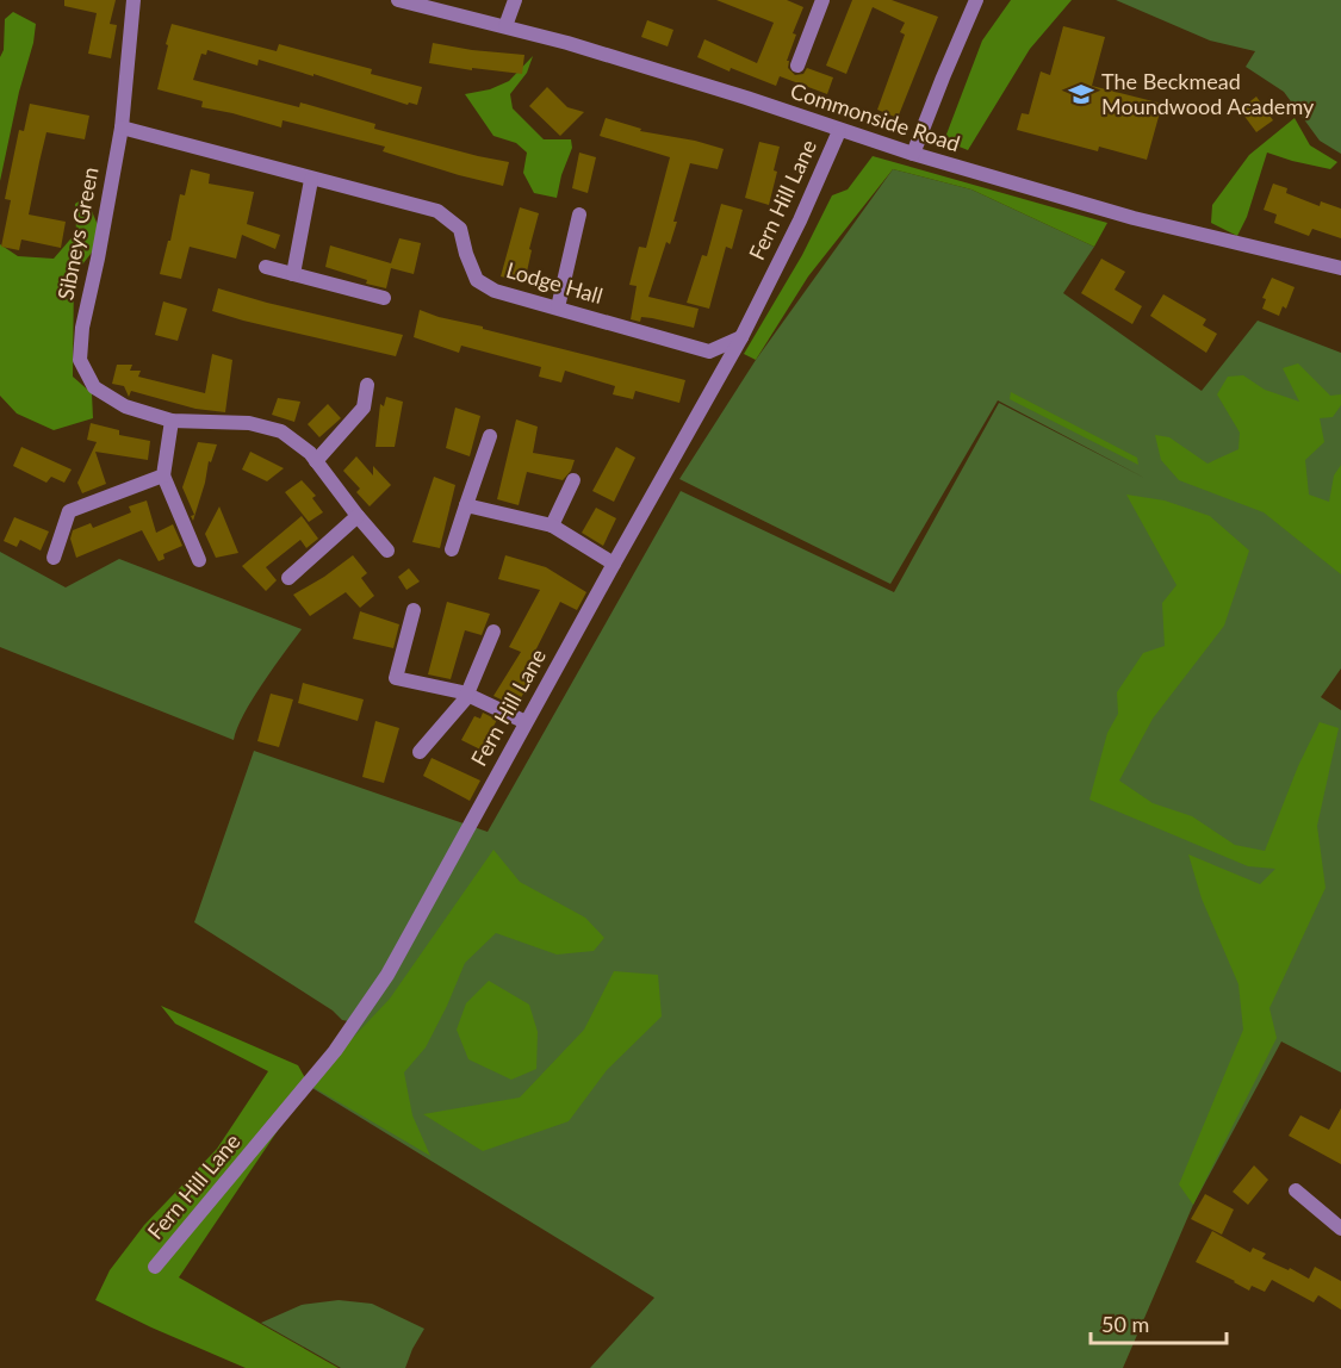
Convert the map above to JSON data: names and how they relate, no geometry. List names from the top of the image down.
{
  "streets": {
    "street": [
      "Commonside Road",
      "Fern Hill Lane",
      "Sibneys Green",
      "Lodge Hall"
    ]
  },
  "crossings": [
    ["Commonside Road", "Fern Hill Lane"],
    ["Fern Hill Lane", "Lodge Hall"],
    ["Sibneys Green", "Lodge Hall"]
  ],
  "places": {
    "school or university": ["The Beckmead Moundwood Academy"]
  },
  "scale_bar": "50 m"
}
